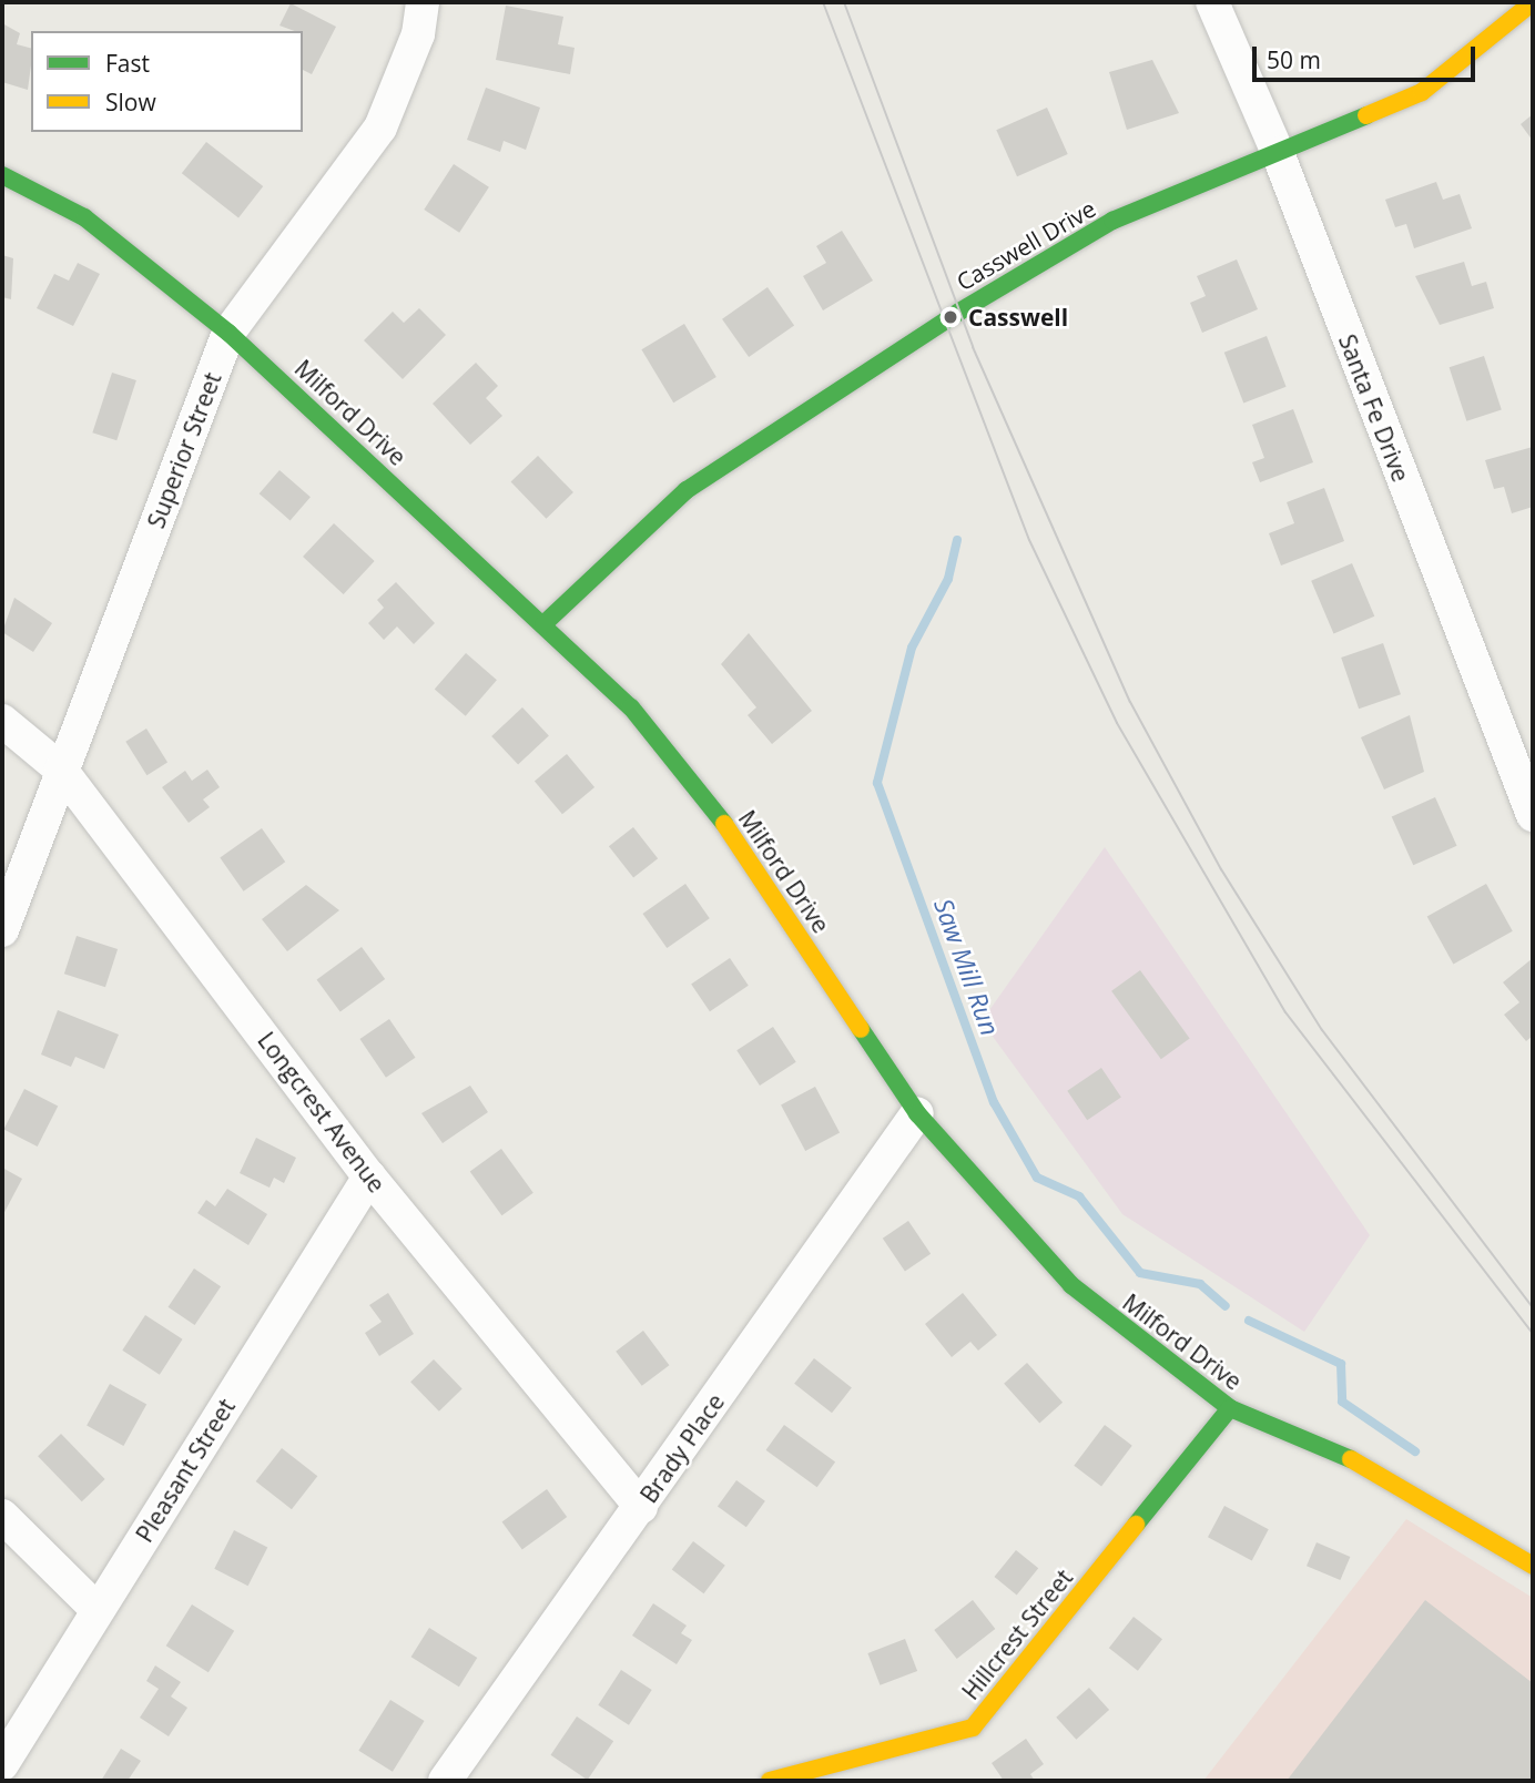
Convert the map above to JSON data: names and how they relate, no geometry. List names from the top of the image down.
{
  "streets": {
    "street": [
      "Casswell Drive",
      "Santa Fe Drive",
      "Milford Drive",
      "Superior Street",
      "Longcrest Avenue",
      "Brady Place",
      "Pleasant Street",
      "Hillcrest Street"
    ]
  },
  "crossings": [
    ["Casswell Drive", "Santa Fe Drive"],
    ["Casswell Drive", "Milford Drive"],
    ["Milford Drive", "Superior Street"],
    ["Milford Drive", "Brady Place"],
    ["Milford Drive", "Hillcrest Street"],
    ["Superior Street", "Longcrest Avenue"],
    ["Longcrest Avenue", "Brady Place"],
    ["Longcrest Avenue", "Pleasant Street"]
  ],
  "water": ["Saw Mill Run"],
  "places": ["Casswell"],
  "legend": ["Fast", "Slow"],
  "scale_bar": "50 m"
}
